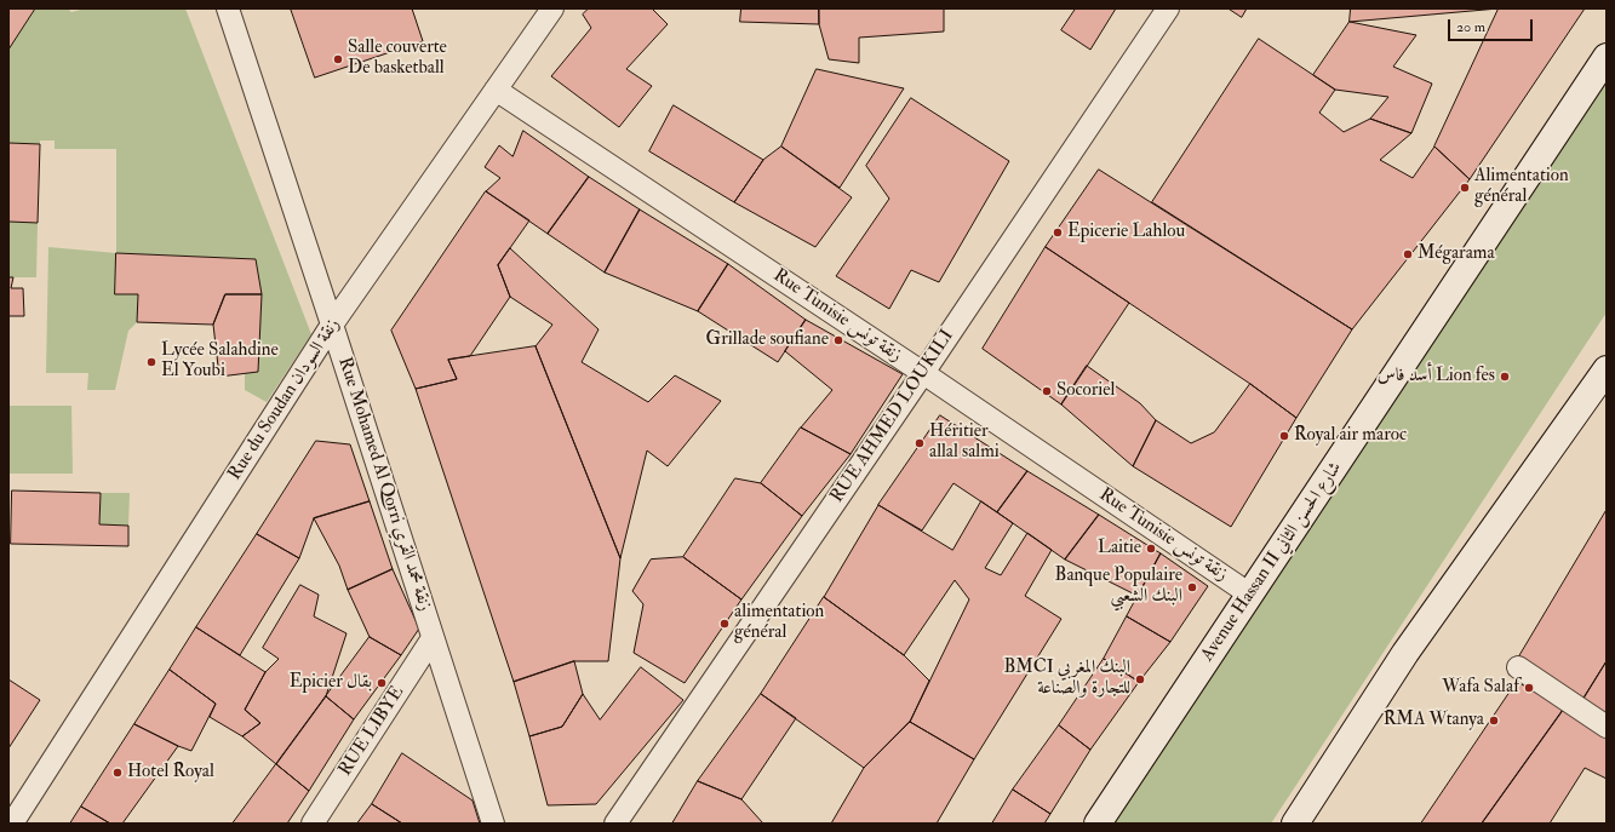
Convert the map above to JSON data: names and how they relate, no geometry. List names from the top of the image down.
{
  "streets": {
    "main road": ["Avenue Hassan II شارع الحسن الثاني"],
    "street": [
      "Rue Tunisie زنقة تونس",
      "Rue du Soudan زنقة السودان",
      "RUE AHMED LOUKILI",
      "Rue Mohamed Al Qorri زنقة محمد القري",
      "RUE LIBYE"
    ]
  },
  "crossings": [
    ["Rue Tunisie زنقة تونس", "Rue du Soudan زنقة السودان"],
    ["Rue Tunisie زنقة تونس", "RUE AHMED LOUKILI"],
    ["Rue Tunisie زنقة تونس", "Avenue Hassan II شارع الحسن الثاني"],
    ["Rue du Soudan زنقة السودان", "Rue Mohamed Al Qorri زنقة محمد القري"],
    ["Rue Mohamed Al Qorri زنقة محمد القري", "RUE LIBYE"]
  ],
  "places": [
    "Salle couverte De basketball",
    "Alimentation général",
    "Epicerie Lahlou",
    "Mégarama",
    "Grillade soufiane",
    "Lycée Salahdine El Youbi",
    "أسد فاس Lion fes",
    "Socoriel",
    "Royal air maroc",
    "Héritier allal salmi",
    "Laitie",
    "Banque Populaire البنك الشعبي",
    "alimentation général",
    "BMCI البنك المغربي للتجارة والصناعة",
    "Epicier بقال",
    "Wafa Salaf",
    "RMA Wtanya",
    "Hotel Royal"
  ],
  "scale_bar": "20 m"
}
